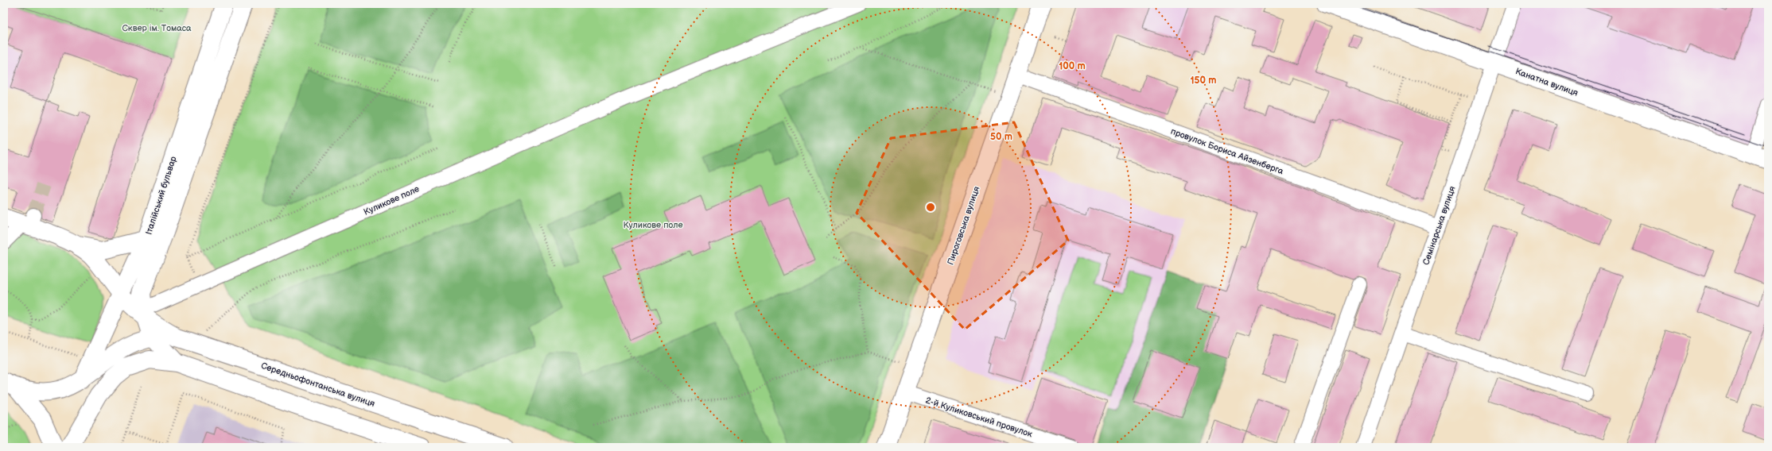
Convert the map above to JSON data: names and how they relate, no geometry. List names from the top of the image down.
{
  "streets": {
    "main road": [
      "Канатна вулиця",
      "Італійський бульвар",
      "Пироговська вулиця",
      "Середньофонтанська вулиця"
    ],
    "street": [
      "провулок Бориса Айзенберга",
      "Куликове поле",
      "Семінарська вулиця",
      "2-й Куликовський провулок"
    ]
  },
  "crossings": [
    ["Канатна вулиця", "Семінарська вулиця"],
    ["провулок Бориса Айзенберга", "Пироговська вулиця"],
    ["провулок Бориса Айзенберга", "Семінарська вулиця"],
    ["Італійський бульвар", "Куликове поле"],
    ["Італійський бульвар", "Середньофонтанська вулиця"],
    ["Куликове поле", "Середньофонтанська вулиця"],
    ["Пироговська вулиця", "2-й Куликовський провулок"]
  ],
  "parks": ["Сквер ім. Томаса", "Куликове поле"],
  "rings": ["100 m", "150 m", "50 m"]
}
